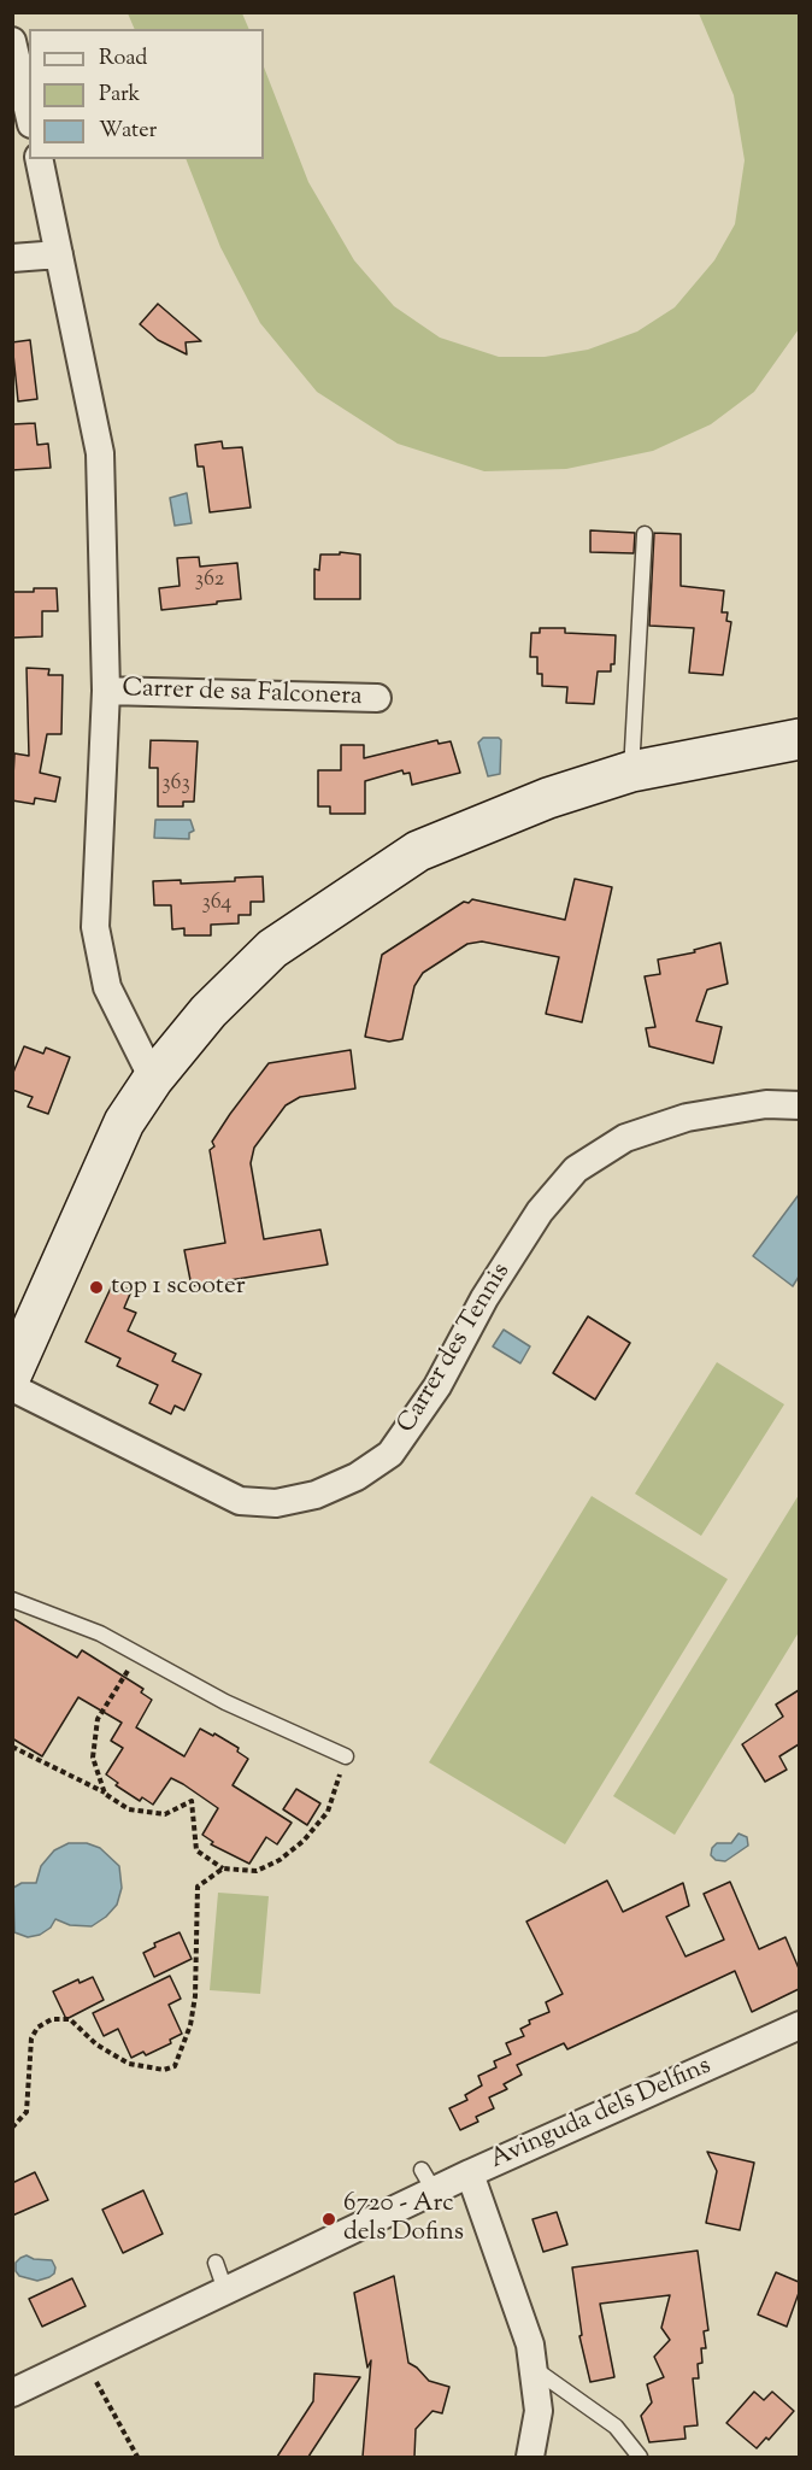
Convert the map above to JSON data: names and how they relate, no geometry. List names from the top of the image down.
{
  "streets": {
    "street": ["Carrer de sa Falconera", "Carrer des Tennis", "Avinguda dels Delfins"]
  },
  "places": ["top 1 scooter", "6720 - Arc dels Dofins"],
  "house_numbers": ["362", "363", "364"],
  "legend": ["Road", "Park", "Water"]
}
